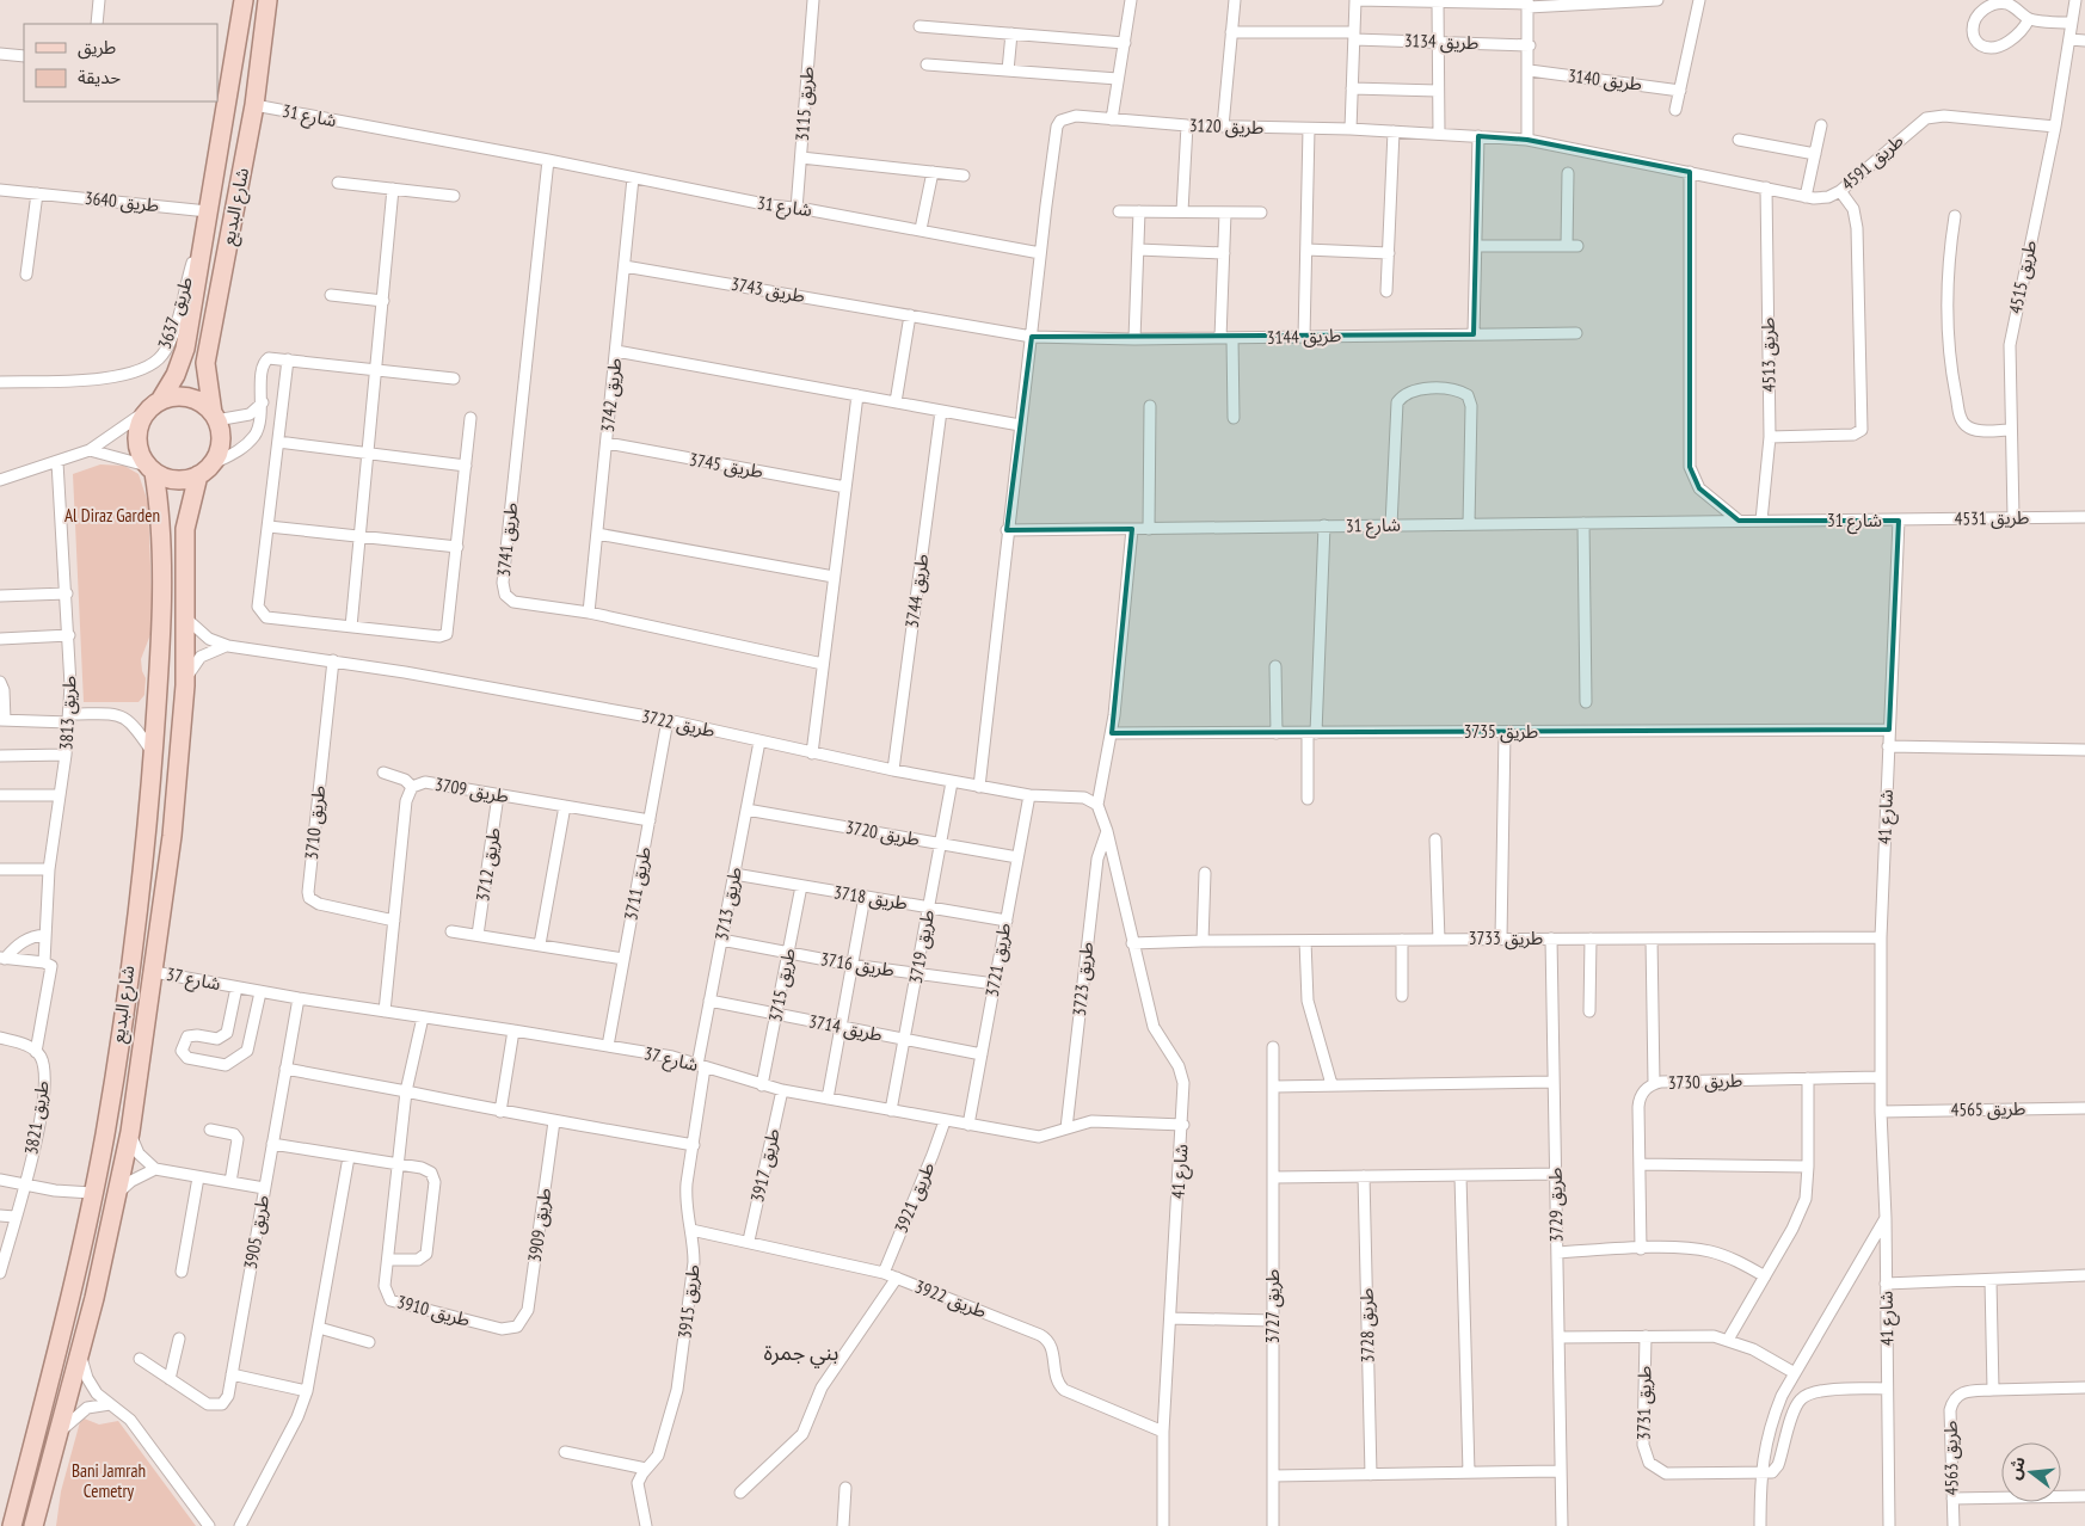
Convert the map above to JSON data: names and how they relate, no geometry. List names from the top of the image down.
{
  "streets": {
    "main road": ["شارع البديع"],
    "street": [
      "طريق 3134",
      "طريق 3140",
      "طريق 3115",
      "شارع 31",
      "طريق 3120",
      "طريق 4591",
      "طريق 3640",
      "طريق 4515",
      "طريق 3743",
      "طريق 3637",
      "طريق 3144",
      "طريق 4513",
      "طريق 3742",
      "طريق 3745",
      "طريق 4531",
      "طريق 3741",
      "طريق 3744",
      "طريق 3813",
      "طريق 3722",
      "طريق 3735",
      "طريق 3709",
      "شارع 41",
      "طريق 3710",
      "طريق 3720",
      "طريق 3712",
      "طريق 3711",
      "طريق 3718",
      "طريق 3713",
      "طريق 3733",
      "طريق 3719",
      "طريق 3721",
      "طريق 3716",
      "شارع 37",
      "طريق 3723",
      "طريق 3715",
      "طريق 3714",
      "طريق 3730",
      "طريق 4565",
      "طريق 3821",
      "طريق 3917",
      "طريق 3921",
      "طريق 3729",
      "طريق 3909",
      "طريق 3905",
      "طريق 3922",
      "طريق 3915",
      "طريق 3727",
      "طريق 3910",
      "طريق 3728",
      "طريق 3731",
      "طريق 4563"
    ]
  },
  "crossings": [
    ["طريق 3115", "شارع 31"],
    ["شارع 31", "طريق 3120"],
    ["شارع 31", "شارع البديع"],
    ["شارع 31", "طريق 4513"],
    ["شارع 31", "طريق 3742"],
    ["شارع 31", "طريق 4531"],
    ["شارع 31", "طريق 3741"],
    ["شارع 31", "شارع 41"],
    ["طريق 3120", "طريق 4591"],
    ["طريق 4591", "طريق 4515"],
    ["طريق 4591", "طريق 4513"],
    ["طريق 3640", "شارع البديع"],
    ["طريق 3640", "طريق 3637"],
    ["شارع البديع", "طريق 3637"],
    ["شارع البديع", "طريق 3722"],
    ["شارع البديع", "شارع 37"],
    ["طريق 4515", "طريق 4531"],
    ["طريق 3743", "طريق 3144"],
    ["طريق 3743", "طريق 3742"],
    ["طريق 3742", "طريق 3745"],
    ["طريق 3742", "طريق 3741"],
    ["طريق 4531", "شارع 41"],
    ["طريق 3744", "طريق 3722"],
    ["طريق 3813", "طريق 3821"],
    ["طريق 3722", "طريق 3710"],
    ["طريق 3722", "طريق 3711"],
    ["طريق 3722", "طريق 3713"],
    ["طريق 3722", "طريق 3719"],
    ["طريق 3722", "طريق 3721"],
    ["طريق 3735", "شارع 41"],
    ["طريق 3709", "طريق 3710"],
    ["طريق 3709", "طريق 3712"],
    ["طريق 3709", "طريق 3711"],
    ["طريق 3709", "شارع 37"],
    ["شارع 41", "طريق 3733"],
    ["شارع 41", "شارع 37"],
    ["شارع 41", "طريق 3723"],
    ["شارع 41", "طريق 3730"],
    ["شارع 41", "طريق 4565"],
    ["شارع 41", "طريق 3922"],
    ["طريق 3720", "طريق 3713"],
    ["طريق 3720", "طريق 3719"],
    ["طريق 3720", "طريق 3721"],
    ["طريق 3711", "شارع 37"],
    ["طريق 3718", "طريق 3713"],
    ["طريق 3718", "طريق 3719"],
    ["طريق 3718", "طريق 3721"],
    ["طريق 3718", "طريق 3715"],
    ["طريق 3713", "طريق 3716"],
    ["طريق 3713", "شارع 37"],
    ["طريق 3713", "طريق 3714"],
    ["طريق 3713", "طريق 3915"],
    ["طريق 3733", "طريق 3729"],
    ["طريق 3719", "طريق 3716"],
    ["طريق 3719", "شارع 37"],
    ["طريق 3719", "طريق 3714"],
    ["طريق 3721", "طريق 3716"],
    ["طريق 3721", "شارع 37"],
    ["طريق 3721", "طريق 3714"],
    ["طريق 3716", "طريق 3715"],
    ["شارع 37", "طريق 3723"],
    ["شارع 37", "طريق 3715"],
    ["شارع 37", "طريق 3917"],
    ["شارع 37", "طريق 3921"],
    ["شارع 37", "طريق 3905"],
    ["شارع 37", "طريق 3915"],
    ["طريق 3715", "طريق 3714"],
    ["طريق 3917", "طريق 3922"],
    ["طريق 3921", "طريق 3922"],
    ["طريق 3909", "طريق 3910"],
    ["طريق 3922", "طريق 3915"]
  ],
  "districts": ["بني جمرة"],
  "parks": ["Al Diraz Garden", "Bani Jamrah Cemetry"],
  "legend": ["طريق", "حديقة"],
  "north": "left"
}
